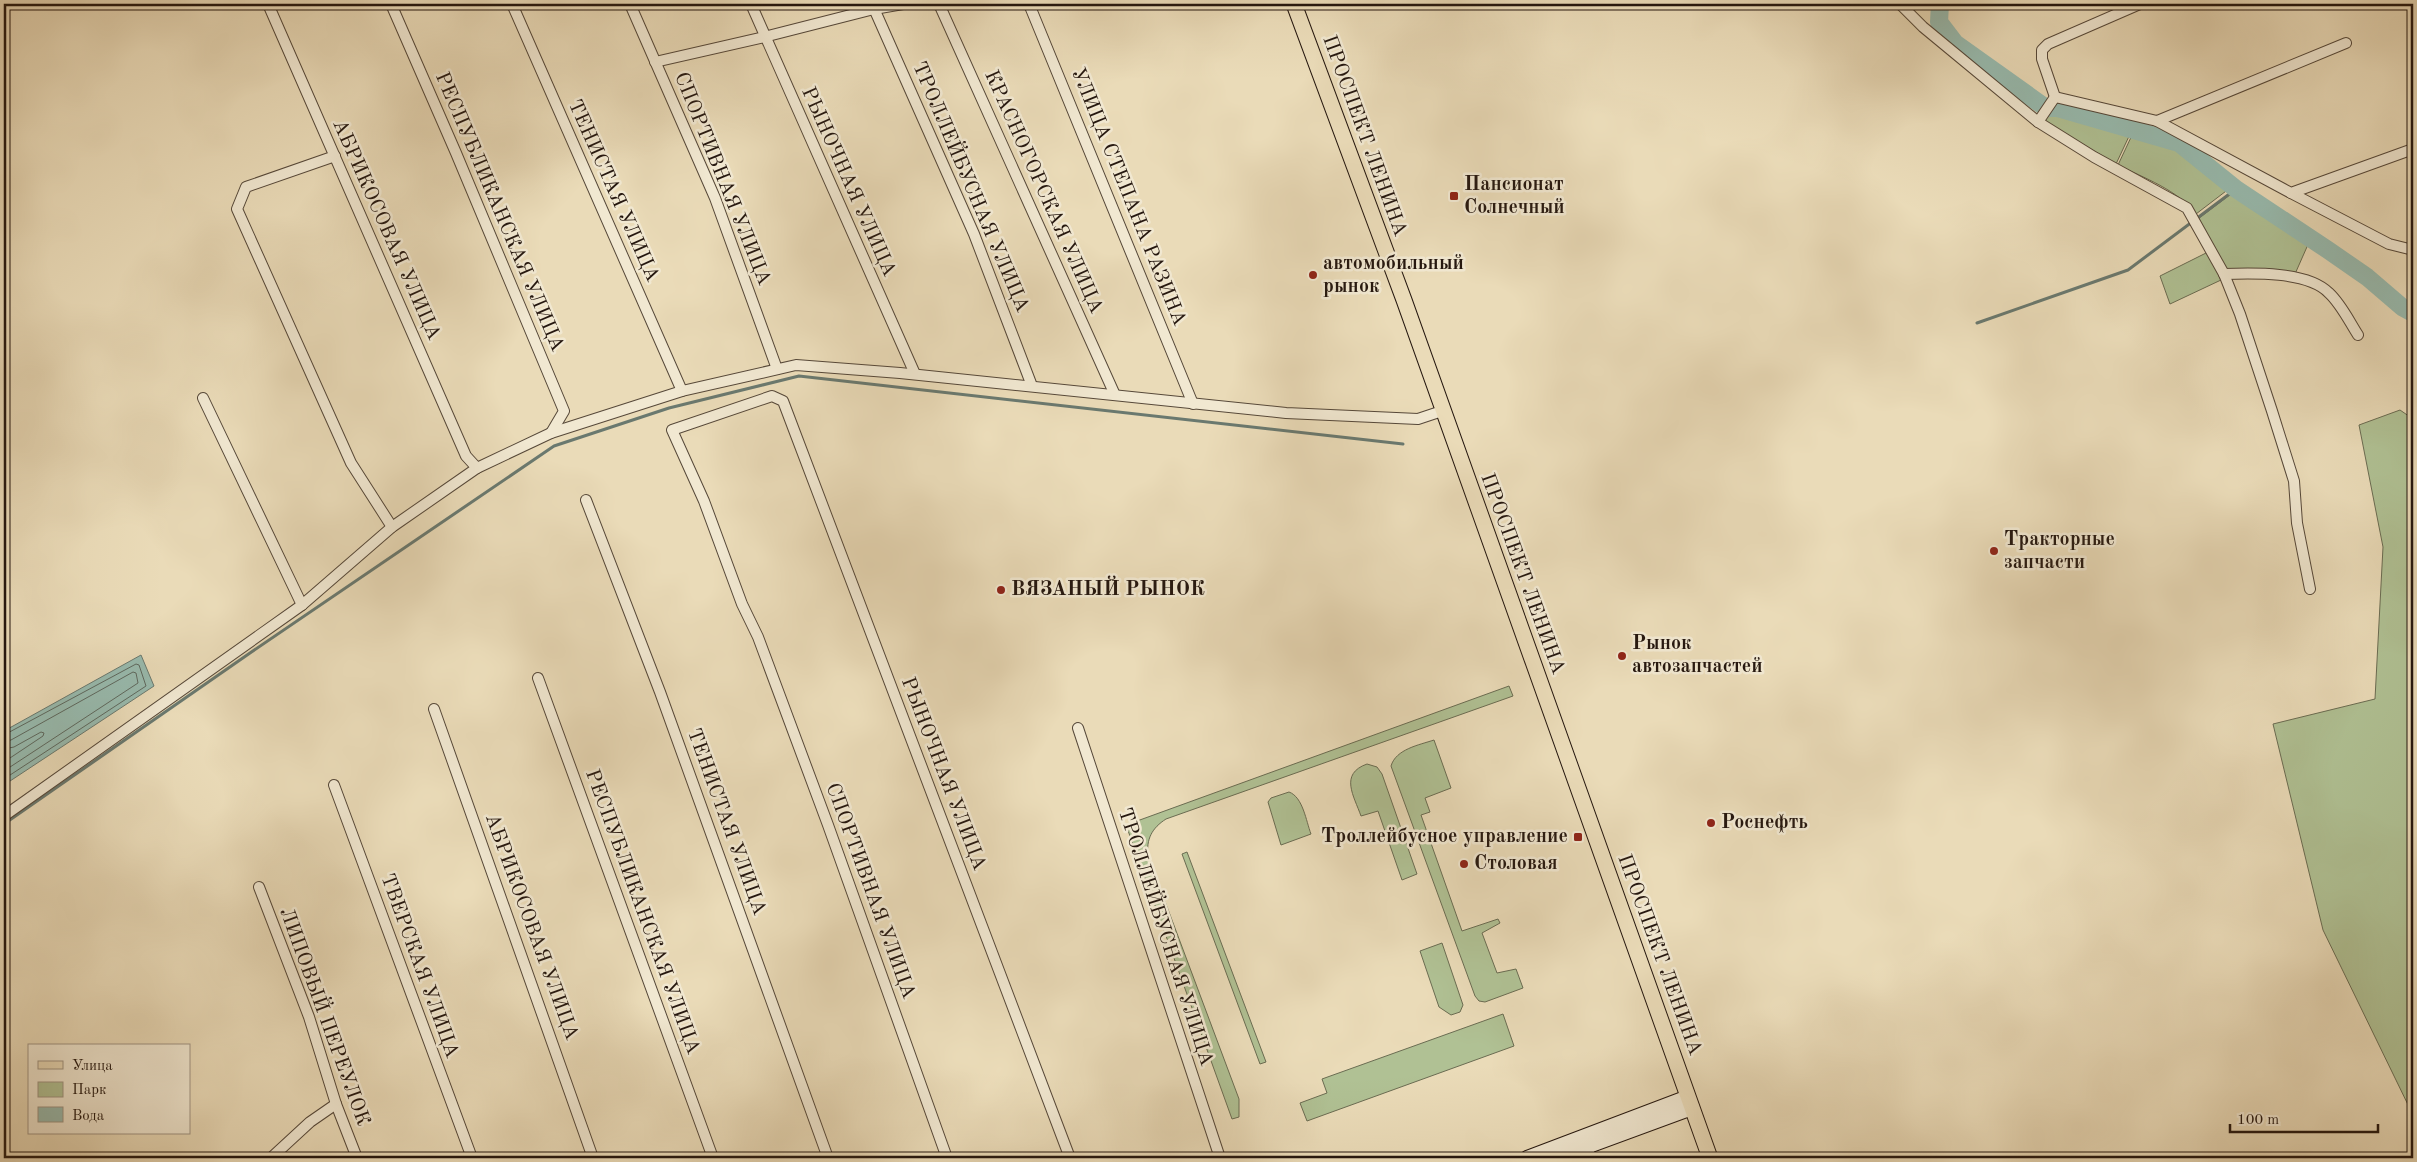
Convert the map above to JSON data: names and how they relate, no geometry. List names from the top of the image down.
{
  "streets": {
    "main road": ["ПРОСПЕКТ ЛЕНИНА"],
    "street": [
      "СПОРТИВНАЯ УЛИЦА",
      "РЫНОЧНАЯ УЛИЦА",
      "ТРОЛЛЕЙБУСНАЯ УЛИЦА",
      "ТЕНИСТАЯ УЛИЦА",
      "КРАСНОГОРСКАЯ УЛИЦА",
      "УЛИЦА СТЕПАНА РАЗИНА",
      "РЕСПУБЛИКАНСКАЯ УЛИЦА",
      "АБРИКОСОВАЯ УЛИЦА",
      "ТВЕРСКАЯ УЛИЦА",
      "ЛИПОВЫЙ ПЕРЕУЛОК"
    ]
  },
  "crossings": [
    ["СПОРТИВНАЯ УЛИЦА", "РЫНОЧНАЯ УЛИЦА"]
  ],
  "places": {
    "transit": ["Пансионат Солнечный", "Троллейбусное управление"],
    "other": [
      "автомобильный рынок",
      "Тракторные запчасти",
      "ВЯЗАНЫЙ РЫНОК",
      "Рынок автозапчастей",
      "Роснефть",
      "Столовая"
    ]
  },
  "legend": ["Улица", "Парк", "Вода"],
  "scale_bar": "100 m"
}
